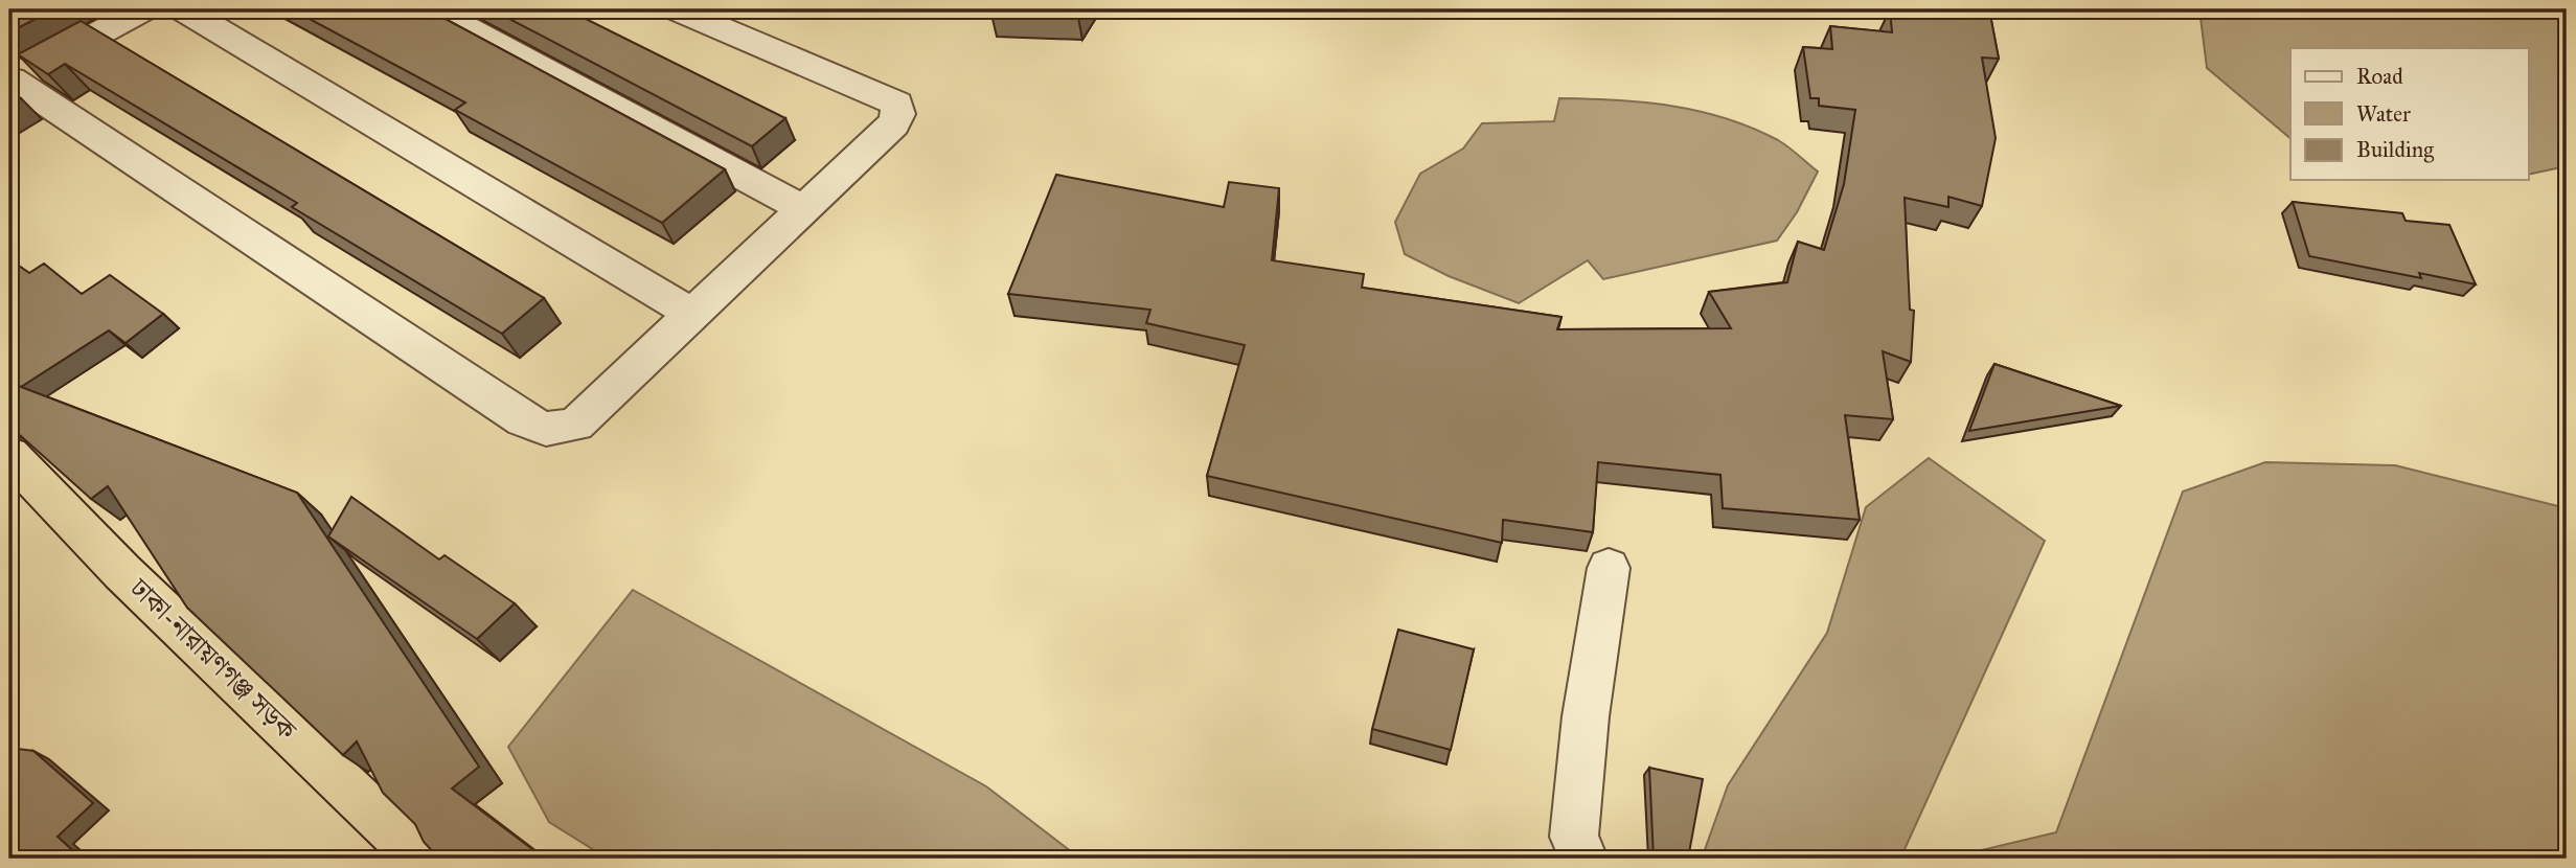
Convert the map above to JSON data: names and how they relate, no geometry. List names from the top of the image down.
{
  "streets": {
    "highway": ["ঢাকা-নারায়ণগঞ্জ সড়ক"]
  },
  "legend": ["Road", "Water", "Building"]
}
